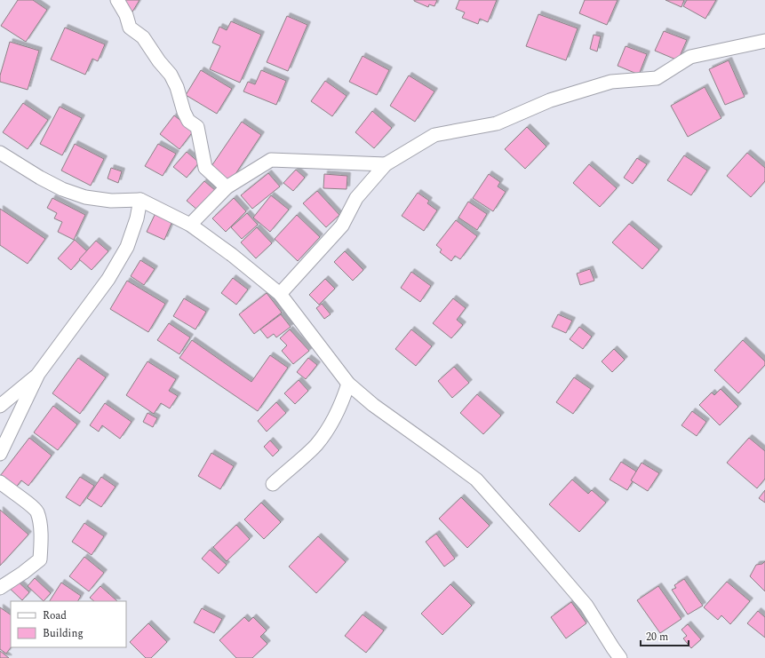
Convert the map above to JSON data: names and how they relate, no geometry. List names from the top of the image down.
{
  "legend": ["Road", "Building"],
  "scale_bar": "20 m"
}
